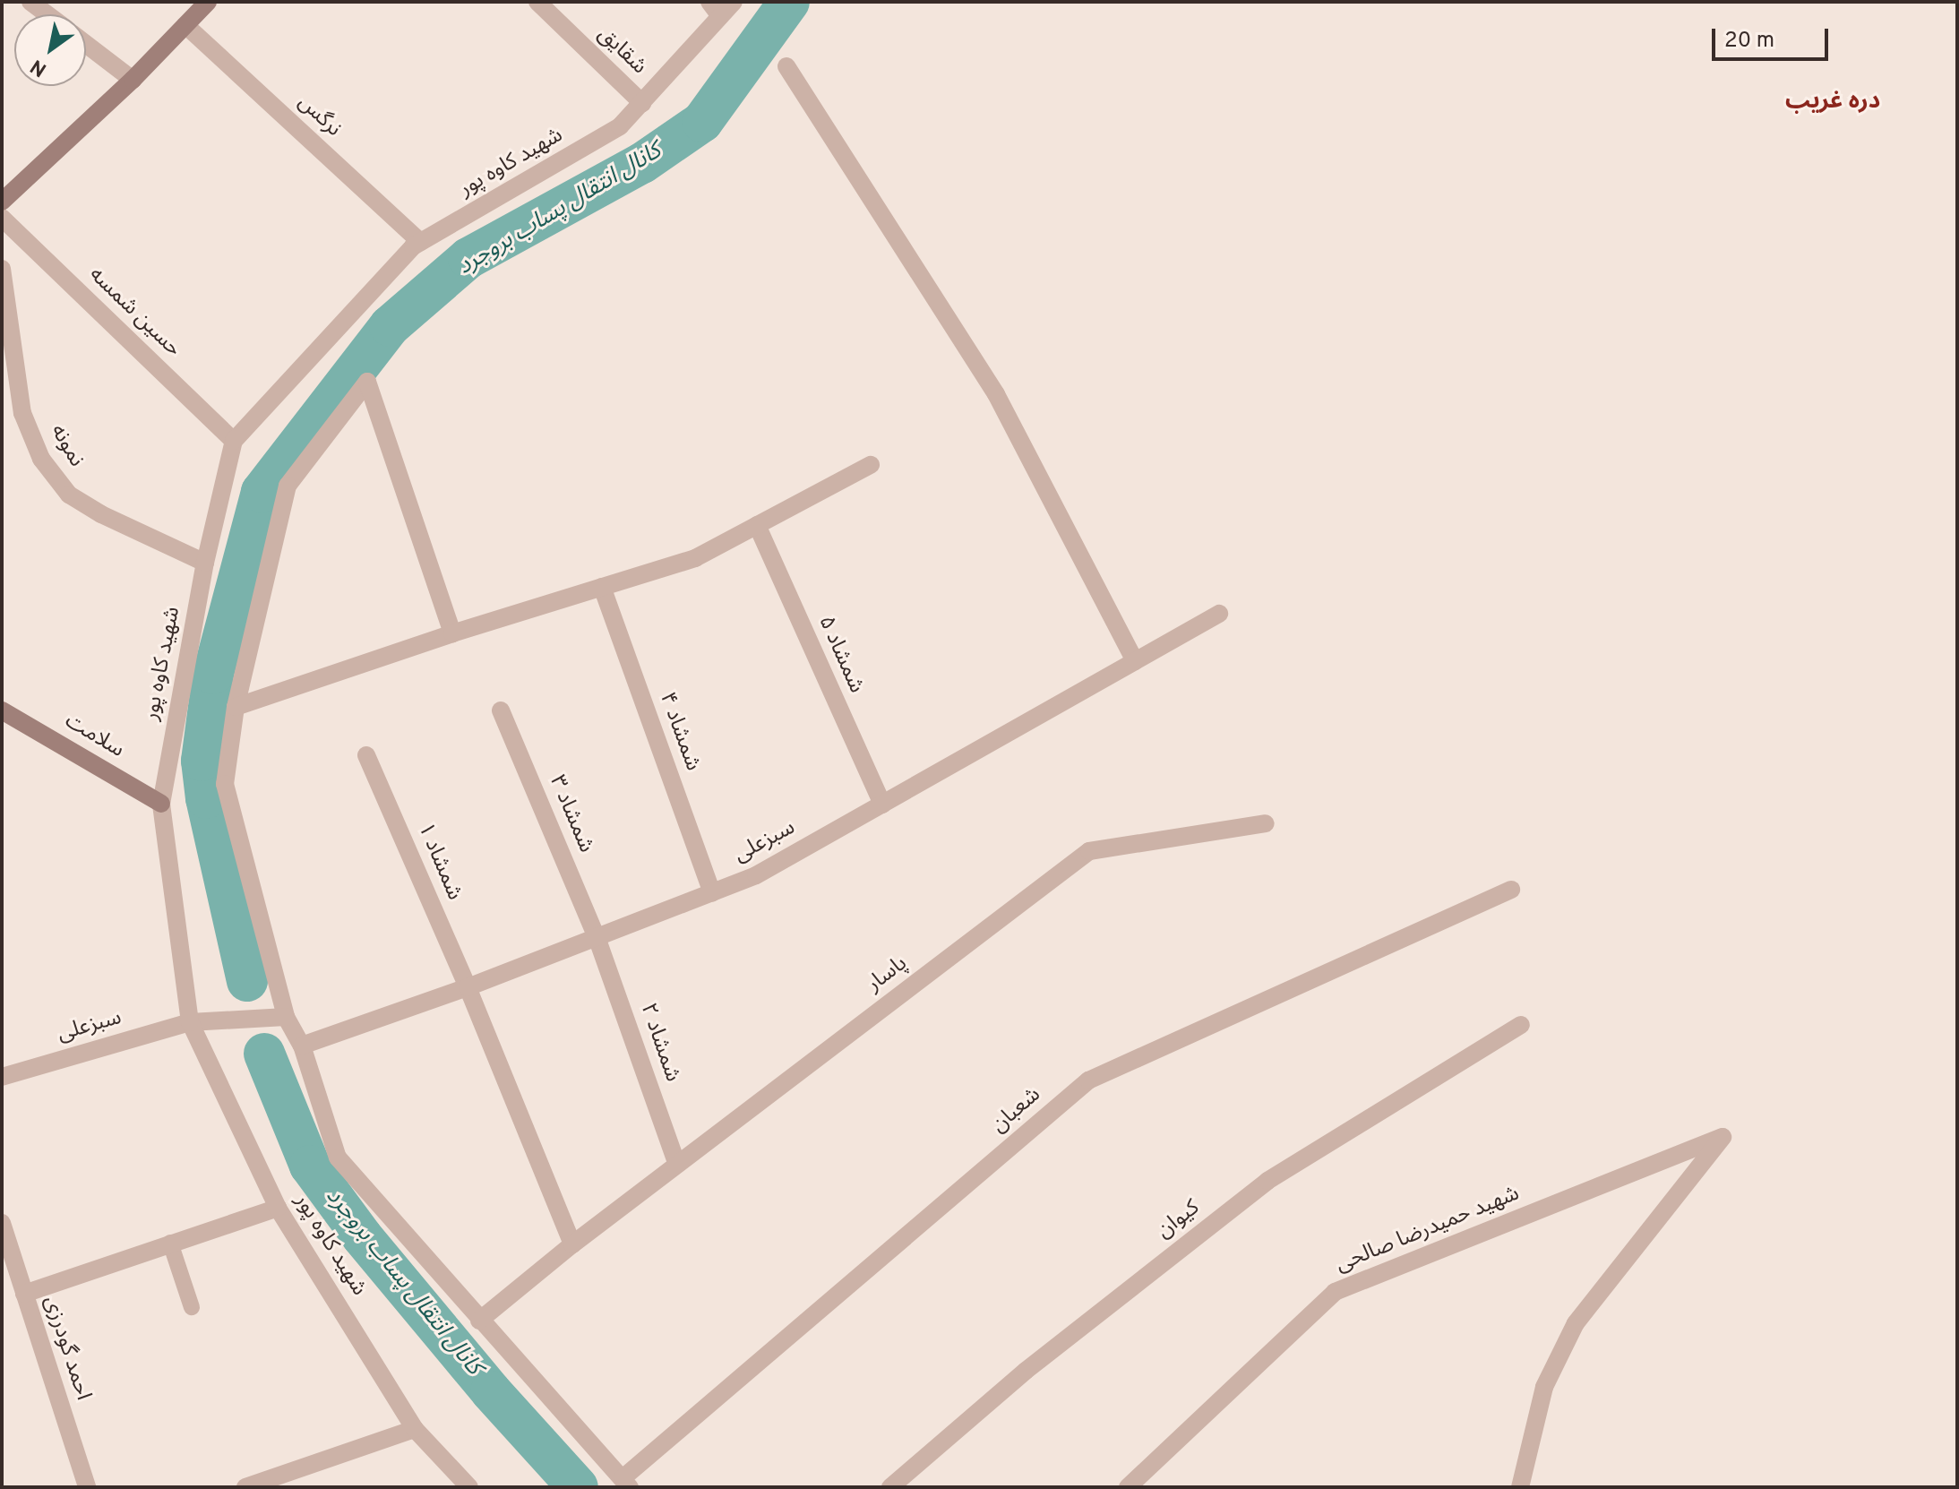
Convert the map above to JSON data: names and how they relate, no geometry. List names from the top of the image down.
{
  "streets": {
    "street": [
      "شقایق",
      "نرگس",
      "شهید کاوه پور",
      "حسین شمسه",
      "نمونه",
      "شمشاد ۵",
      "شمشاد ۴",
      "سلامت",
      "شمشاد ۳",
      "سبزعلی",
      "شمشاد ۱",
      "پاسار",
      "شمشاد ۲",
      "شعبان",
      "کیوان",
      "شهید حمیدرضا صالحی",
      "احمد گودرزی"
    ]
  },
  "crossings": [
    ["شقایق", "شهید کاوه پور"],
    ["نرگس", "شهید کاوه پور"],
    ["شهید کاوه پور", "حسین شمسه"],
    ["شهید کاوه پور", "نمونه"],
    ["شهید کاوه پور", "سلامت"],
    ["شهید کاوه پور", "سبزعلی"],
    ["شمشاد ۵", "سبزعلی"],
    ["شمشاد ۴", "سبزعلی"],
    ["شمشاد ۳", "سبزعلی"],
    ["شمشاد ۳", "شمشاد ۲"],
    ["سبزعلی", "شمشاد ۱"],
    ["سبزعلی", "شمشاد ۲"],
    ["پاسار", "شمشاد ۲"]
  ],
  "districts": ["دره غریب"],
  "water": ["کانال انتقال پساب بروجرد"],
  "scale_bar": "20 m",
  "north": "bottom left"
}
